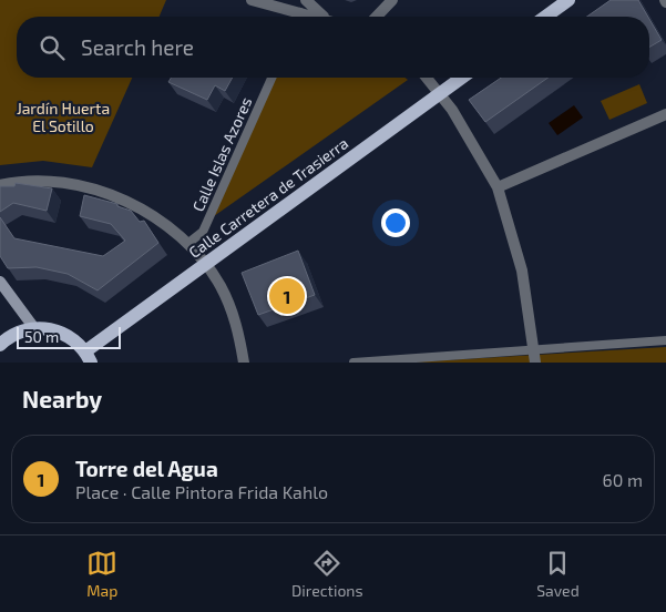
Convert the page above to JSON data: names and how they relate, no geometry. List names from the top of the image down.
{
  "streets": {
    "main road": ["Calle Carretera de Trasierra"],
    "street": ["Calle Islas Azores"]
  },
  "parks": ["Jardín Huerta El Sotillo"],
  "scale_bar": "50 m",
  "page": {
    "search": "Search here",
    "pins": "1",
    "scale": "50 m",
    "heading": "Nearby",
    "list": [
      {
        "mark": "1",
        "name": "Torre del Agua",
        "note": "Place · Calle Pintora Frida Kahlo",
        "value": "60 m"
      }
    ],
    "nav": ["Map", "Directions", "Saved"]
  }
}
